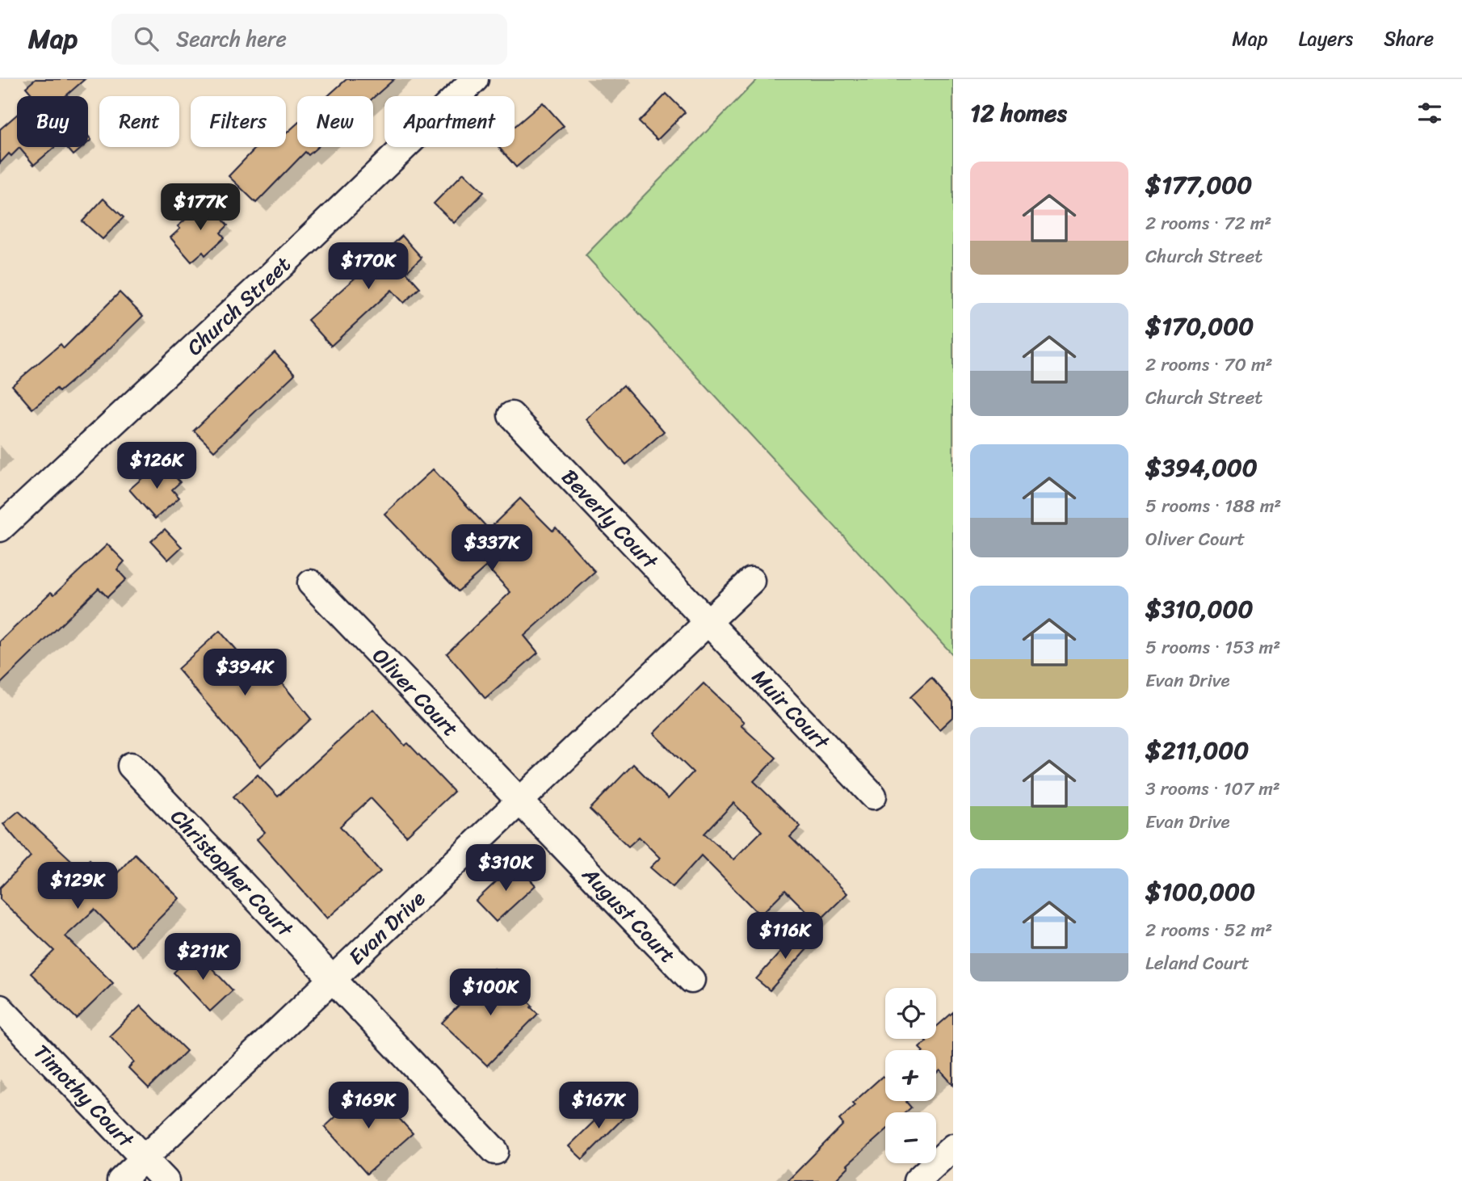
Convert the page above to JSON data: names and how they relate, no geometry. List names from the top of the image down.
{
  "streets": {
    "street": [
      "Church Street",
      "Beverly Court",
      "Oliver Court",
      "Muir Court",
      "Christopher Court",
      "August Court",
      "Evan Drive",
      "Timothy Court"
    ]
  },
  "crossings": [
    ["Beverly Court", "Muir Court"],
    ["Beverly Court", "Evan Drive"],
    ["Oliver Court", "August Court"],
    ["Oliver Court", "Evan Drive"],
    ["Muir Court", "Evan Drive"],
    ["Christopher Court", "Evan Drive"],
    ["August Court", "Evan Drive"],
    ["Evan Drive", "Timothy Court"]
  ],
  "page": {
    "header": "Map",
    "search": "Search here",
    "nav": ["Map", "Layers", "Share"],
    "heading": "12 homes",
    "chip": [
      "Buy",
      "Rent",
      "Filters",
      "New",
      "Apartment"
    ],
    "list": [
      {
        "name": "$177,000",
        "note": "2 rooms · 72 m² · Church Street"
      },
      {
        "name": "$170,000",
        "note": "2 rooms · 70 m² · Church Street"
      },
      {
        "name": "$394,000",
        "note": "5 rooms · 188 m² · Oliver Court"
      },
      {
        "name": "$310,000",
        "note": "5 rooms · 153 m² · Evan Drive"
      },
      {
        "name": "$211,000",
        "note": "3 rooms · 107 m² · Evan Drive"
      },
      {
        "name": "$100,000",
        "note": "2 rooms · 52 m² · Leland Court"
      }
    ],
    "price": [
      "$177K",
      "$170K",
      "$126K",
      "$337K",
      "$394K",
      "$310K",
      "$129K",
      "$116K",
      "$211K",
      "$100K",
      "$169K",
      "$167K"
    ],
    "map_buttons": ["+", "−"]
  }
}
